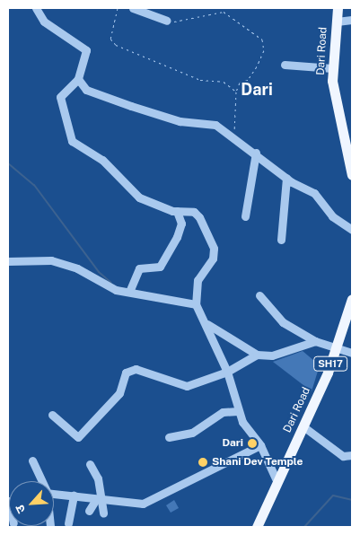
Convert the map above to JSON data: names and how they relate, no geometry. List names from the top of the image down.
{
  "streets": {
    "main road": ["Dari Road", "SH17"]
  },
  "crossings": [
    ["Dari Road", "SH17"]
  ],
  "districts": ["Dari"],
  "places": ["Dari", "Shani Dev Temple"],
  "north": "bottom left"
}
